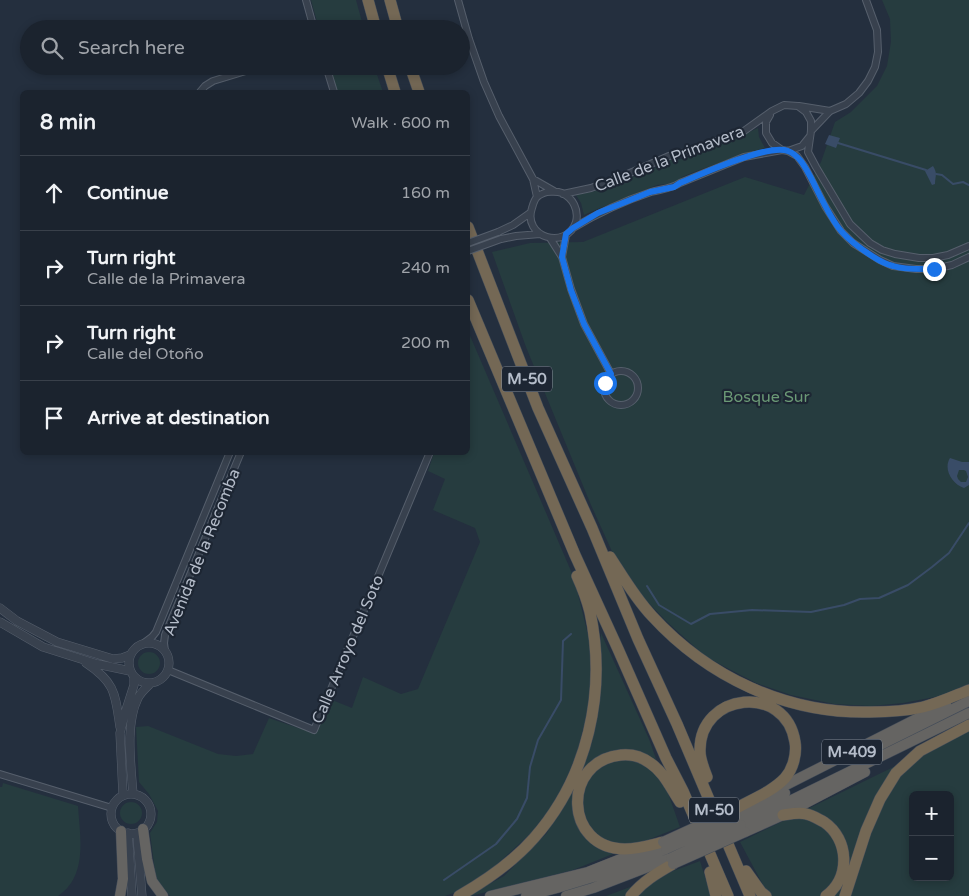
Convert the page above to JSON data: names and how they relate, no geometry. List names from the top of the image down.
{
  "streets": {
    "highway": ["M-50", "M-409"],
    "street": ["Calle de la Primavera", "Avenida de la Recomba", "Calle Arroyo del Soto"]
  },
  "crossings": [
    ["Avenida de la Recomba", "Calle Arroyo del Soto"]
  ],
  "parks": ["Bosque Sur"],
  "page": {
    "search": "Search here",
    "heading": ["8 min", "Walk · 600 m"],
    "list": [
      ["Continue", "160 m"],
      ["Turn right", "Calle de la Primavera", "240 m"],
      ["Turn right", "Calle del Otoño", "200 m"],
      "Arrive at destination"
    ],
    "map_buttons": ["+", "−"]
  }
}
